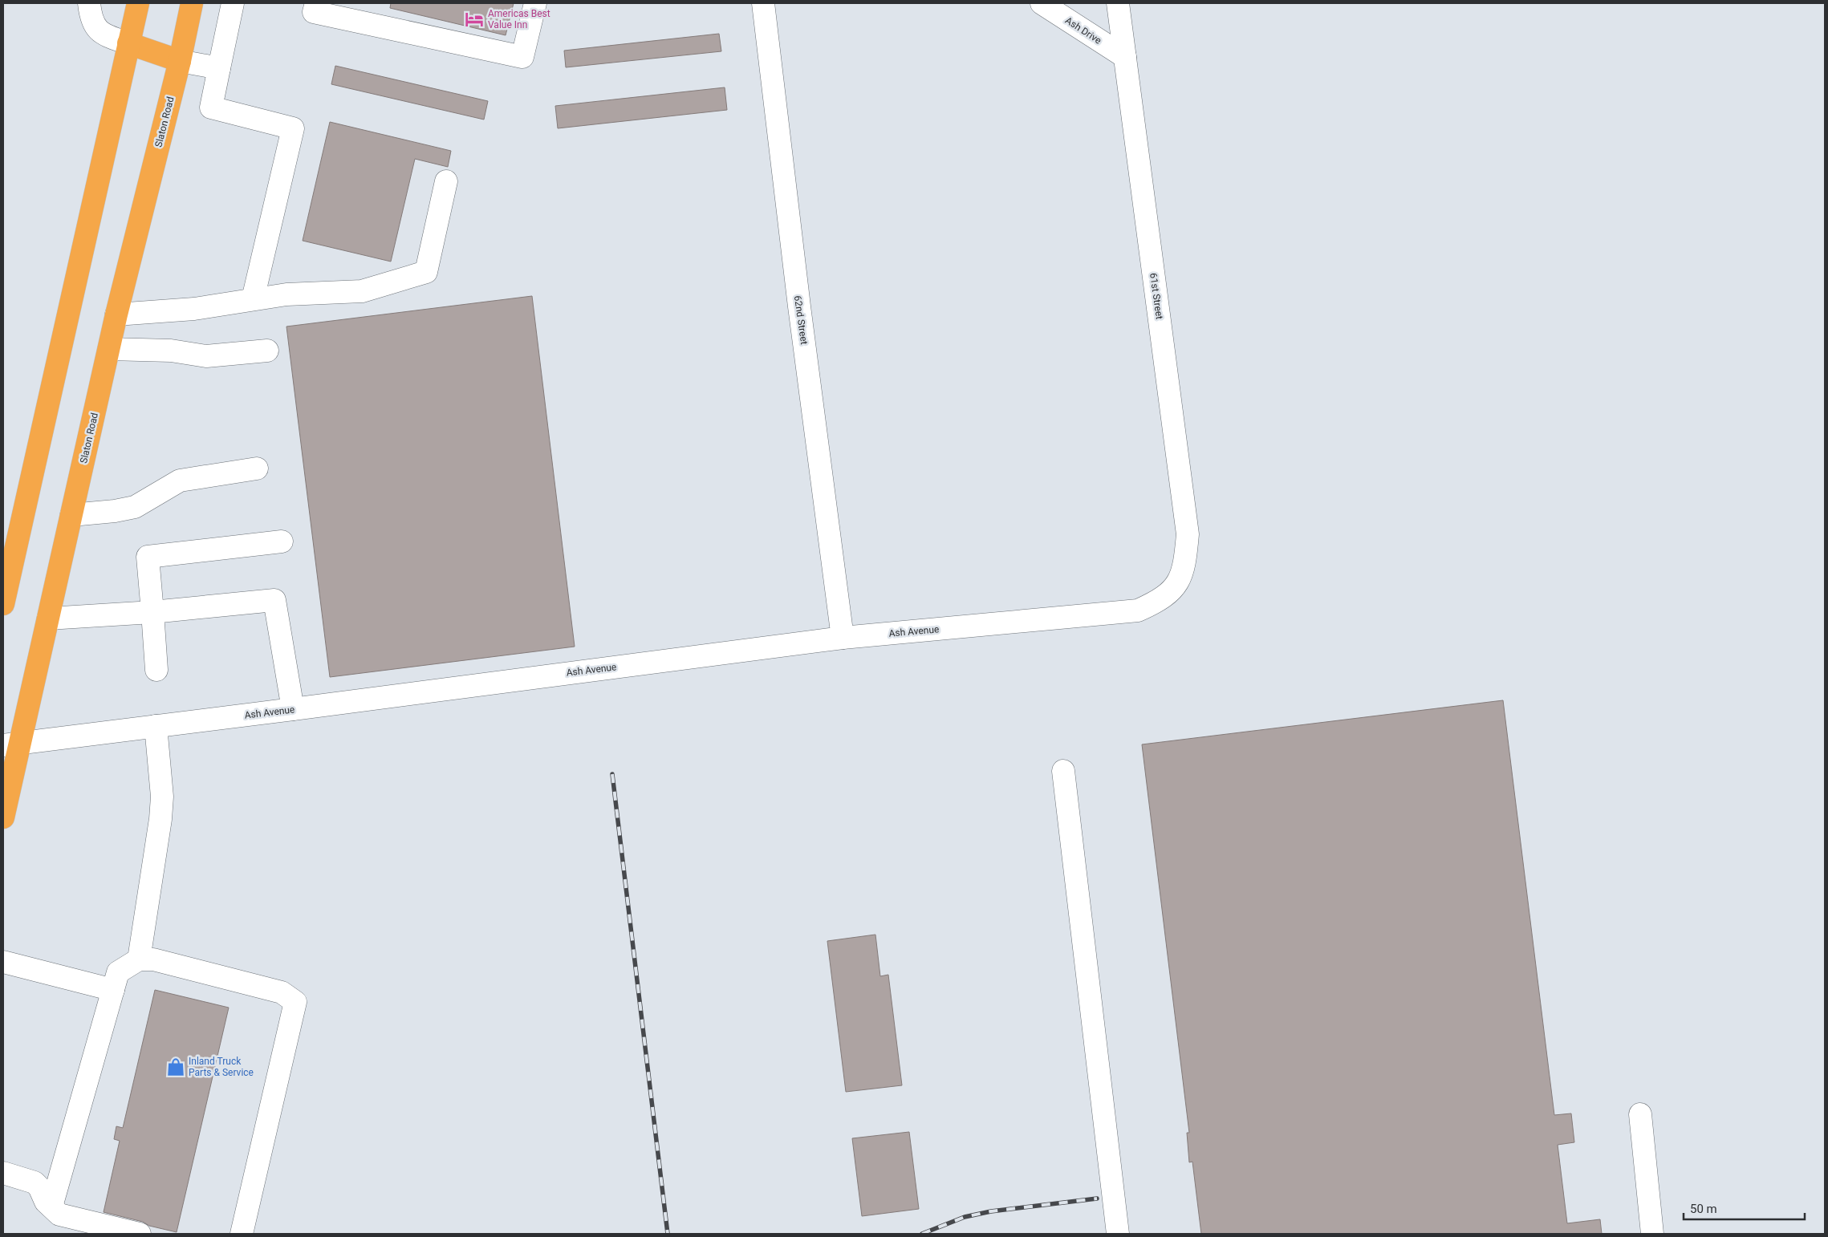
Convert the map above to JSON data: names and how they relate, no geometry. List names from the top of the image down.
{
  "streets": {
    "highway": ["Slaton Road"],
    "street": [
      "Ash Drive",
      "61st Street",
      "62nd Street",
      "Ash Avenue"
    ]
  },
  "crossings": [
    ["Ash Drive", "61st Street"],
    ["Slaton Road", "Ash Avenue"],
    ["61st Street", "Ash Avenue"],
    ["62nd Street", "Ash Avenue"]
  ],
  "places": {
    "hotel": ["Americas Best Value Inn"],
    "shop": ["Inland Truck Parts & Service"]
  },
  "scale_bar": "50 m"
}
